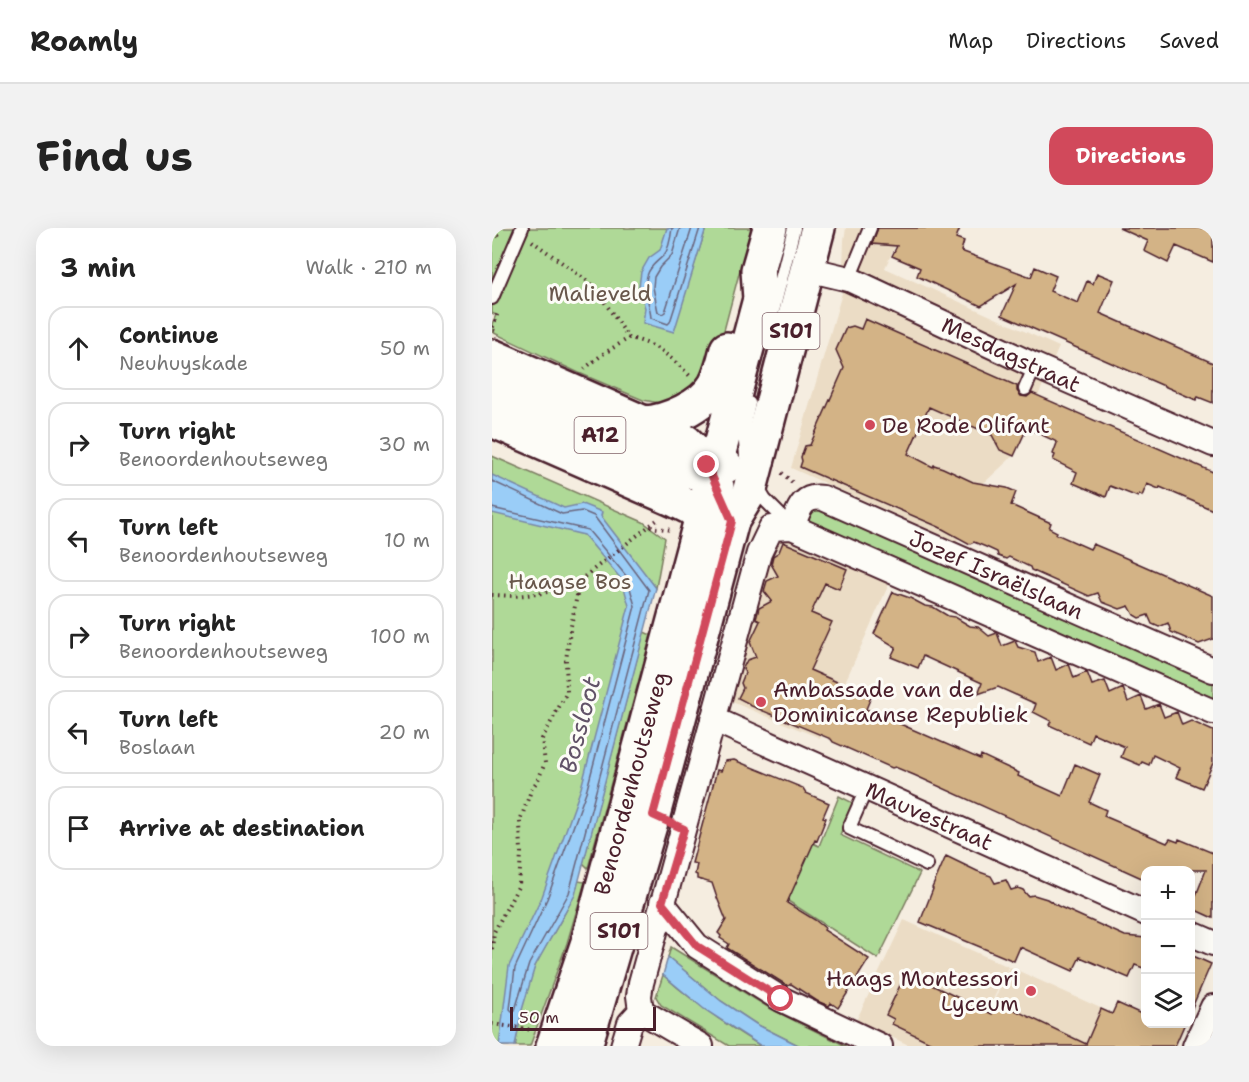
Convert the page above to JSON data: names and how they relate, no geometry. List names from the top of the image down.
{
  "streets": {
    "main road": ["S101", "A12", "Benoordenhoutseweg"],
    "street": ["Mesdagstraat", "Jozef Israëlslaan", "Mauvestraat"]
  },
  "crossings": [
    ["S101", "Mesdagstraat"],
    ["S101", "A12"],
    ["S101", "Jozef Israëlslaan"],
    ["S101", "Benoordenhoutseweg"],
    ["A12", "Benoordenhoutseweg"]
  ],
  "water": ["Bossloot"],
  "parks": ["Malieveld", "Haagse Bos"],
  "places": ["De Rode Olifant", "Ambassade van de Dominicaanse Republiek", "Haags Montessori Lyceum"],
  "scale_bar": "50 m",
  "page": {
    "header": "Roamly",
    "nav": ["Map", "Directions", "Saved"],
    "buttons": "Directions",
    "title": "Find us",
    "heading": ["3 min", "Walk · 210 m"],
    "list": [
      ["Continue", "Neuhuyskade", "50 m"],
      ["Turn right", "Benoordenhoutseweg", "30 m"],
      ["Turn left", "Benoordenhoutseweg", "10 m"],
      ["Turn right", "Benoordenhoutseweg", "100 m"],
      ["Turn left", "Boslaan", "20 m"],
      "Arrive at destination"
    ],
    "map_buttons": ["+", "−"],
    "scale": "50 m"
  }
}
